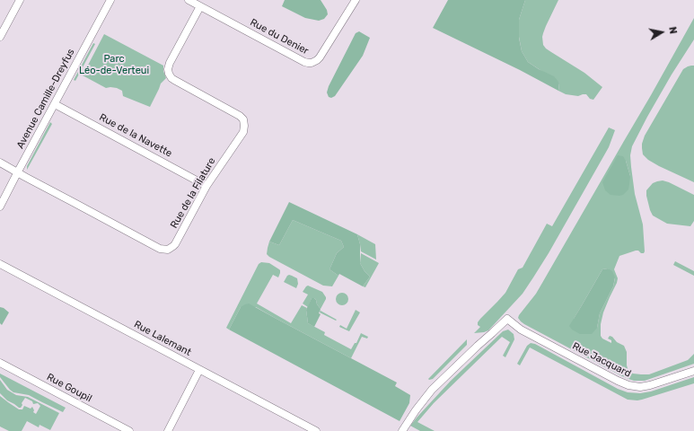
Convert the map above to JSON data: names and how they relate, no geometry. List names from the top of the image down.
{
  "streets": {
    "street": [
      "Rue du Denier",
      "Avenue Camille-Dreyfus",
      "Rue de la Navette",
      "Rue de la Filature",
      "Rue Lalemant",
      "Rue Jacquard",
      "Rue Goupil"
    ]
  },
  "crossings": [
    ["Rue du Denier", "Rue de la Filature"],
    ["Avenue Camille-Dreyfus", "Rue de la Navette"],
    ["Avenue Camille-Dreyfus", "Rue de la Filature"],
    ["Rue de la Navette", "Rue de la Filature"]
  ],
  "parks": ["Parc Léo-de-Verteui"],
  "north": "right"
}
